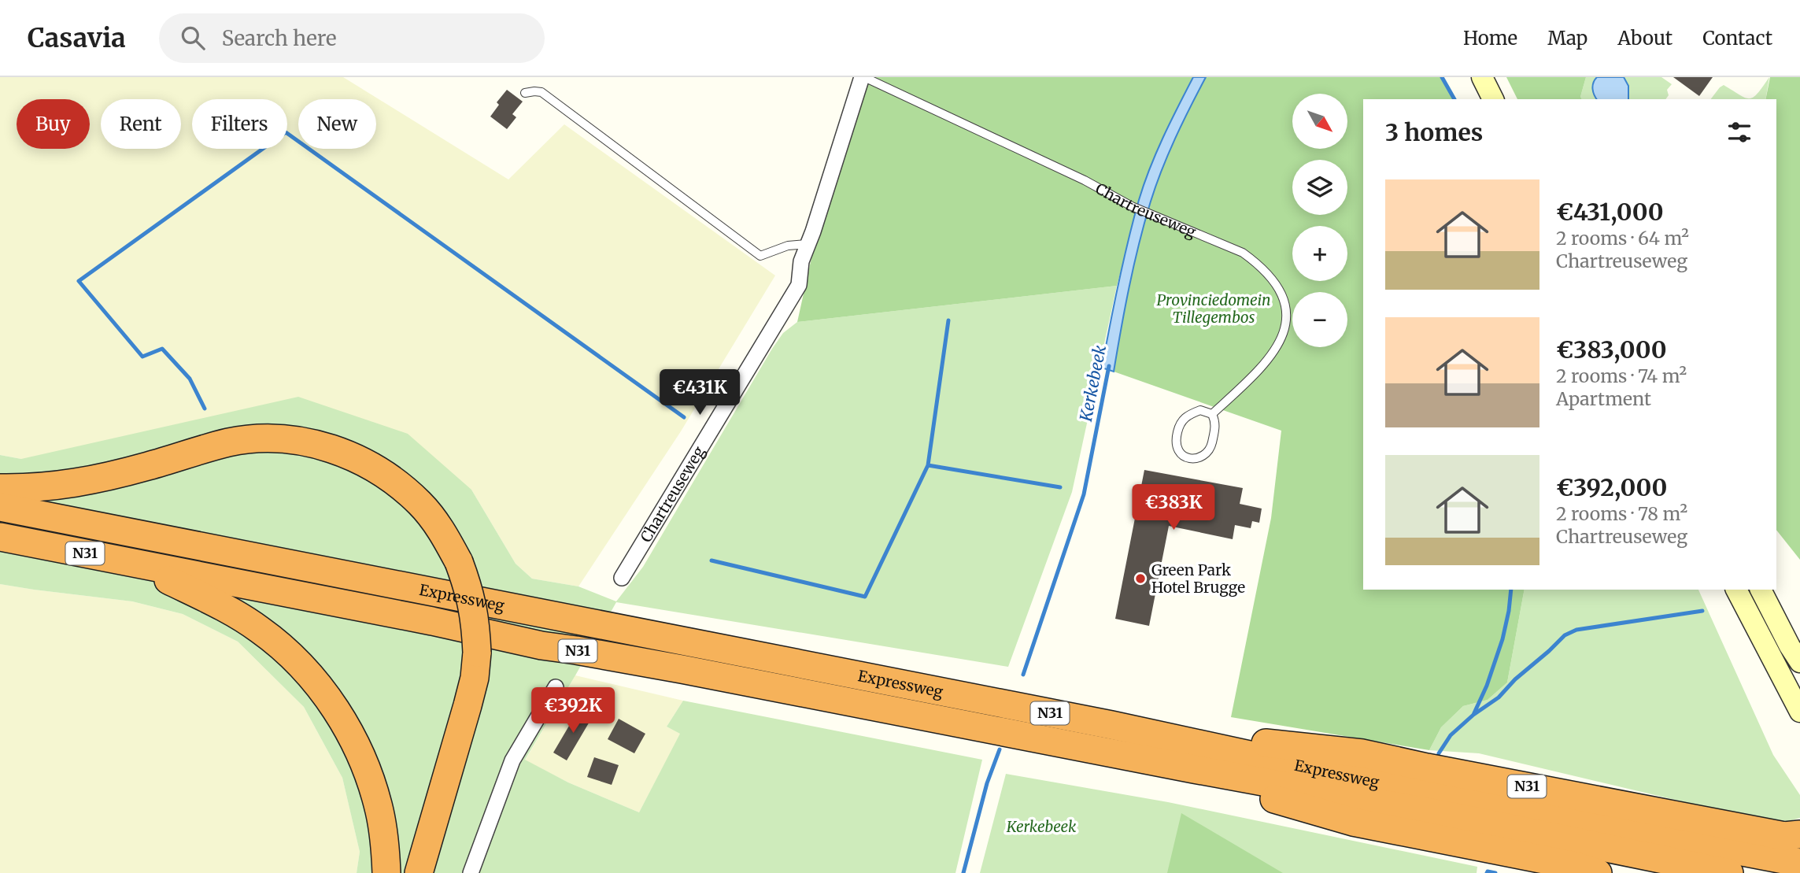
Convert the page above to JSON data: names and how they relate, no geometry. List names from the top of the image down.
{
  "streets": {
    "highway": ["N31", "Expressweg"],
    "street": ["Chartreuseweg"]
  },
  "crossings": [
    ["N31", "Expressweg"]
  ],
  "water": ["Kerkebeek"],
  "parks": ["Provinciedomein Tillegembos", "Kerkebeek"],
  "places": ["Green Park Hotel Brugge"],
  "north": "bottom right",
  "page": {
    "header": "Casavia",
    "search": "Search here",
    "nav": [
      "Home",
      "Map",
      "About",
      "Contact"
    ],
    "map_buttons": ["+", "−"],
    "chip": [
      "Buy",
      "Rent",
      "Filters",
      "New"
    ],
    "heading": "3 homes",
    "list": [
      {
        "name": "€431,000",
        "note": "2 rooms · 64 m² · Chartreuseweg"
      },
      {
        "name": "€383,000",
        "note": "2 rooms · 74 m² · Apartment"
      },
      {
        "name": "€392,000",
        "note": "2 rooms · 78 m² · Chartreuseweg"
      }
    ],
    "price": ["€431K", "€383K", "€392K"]
  }
}
